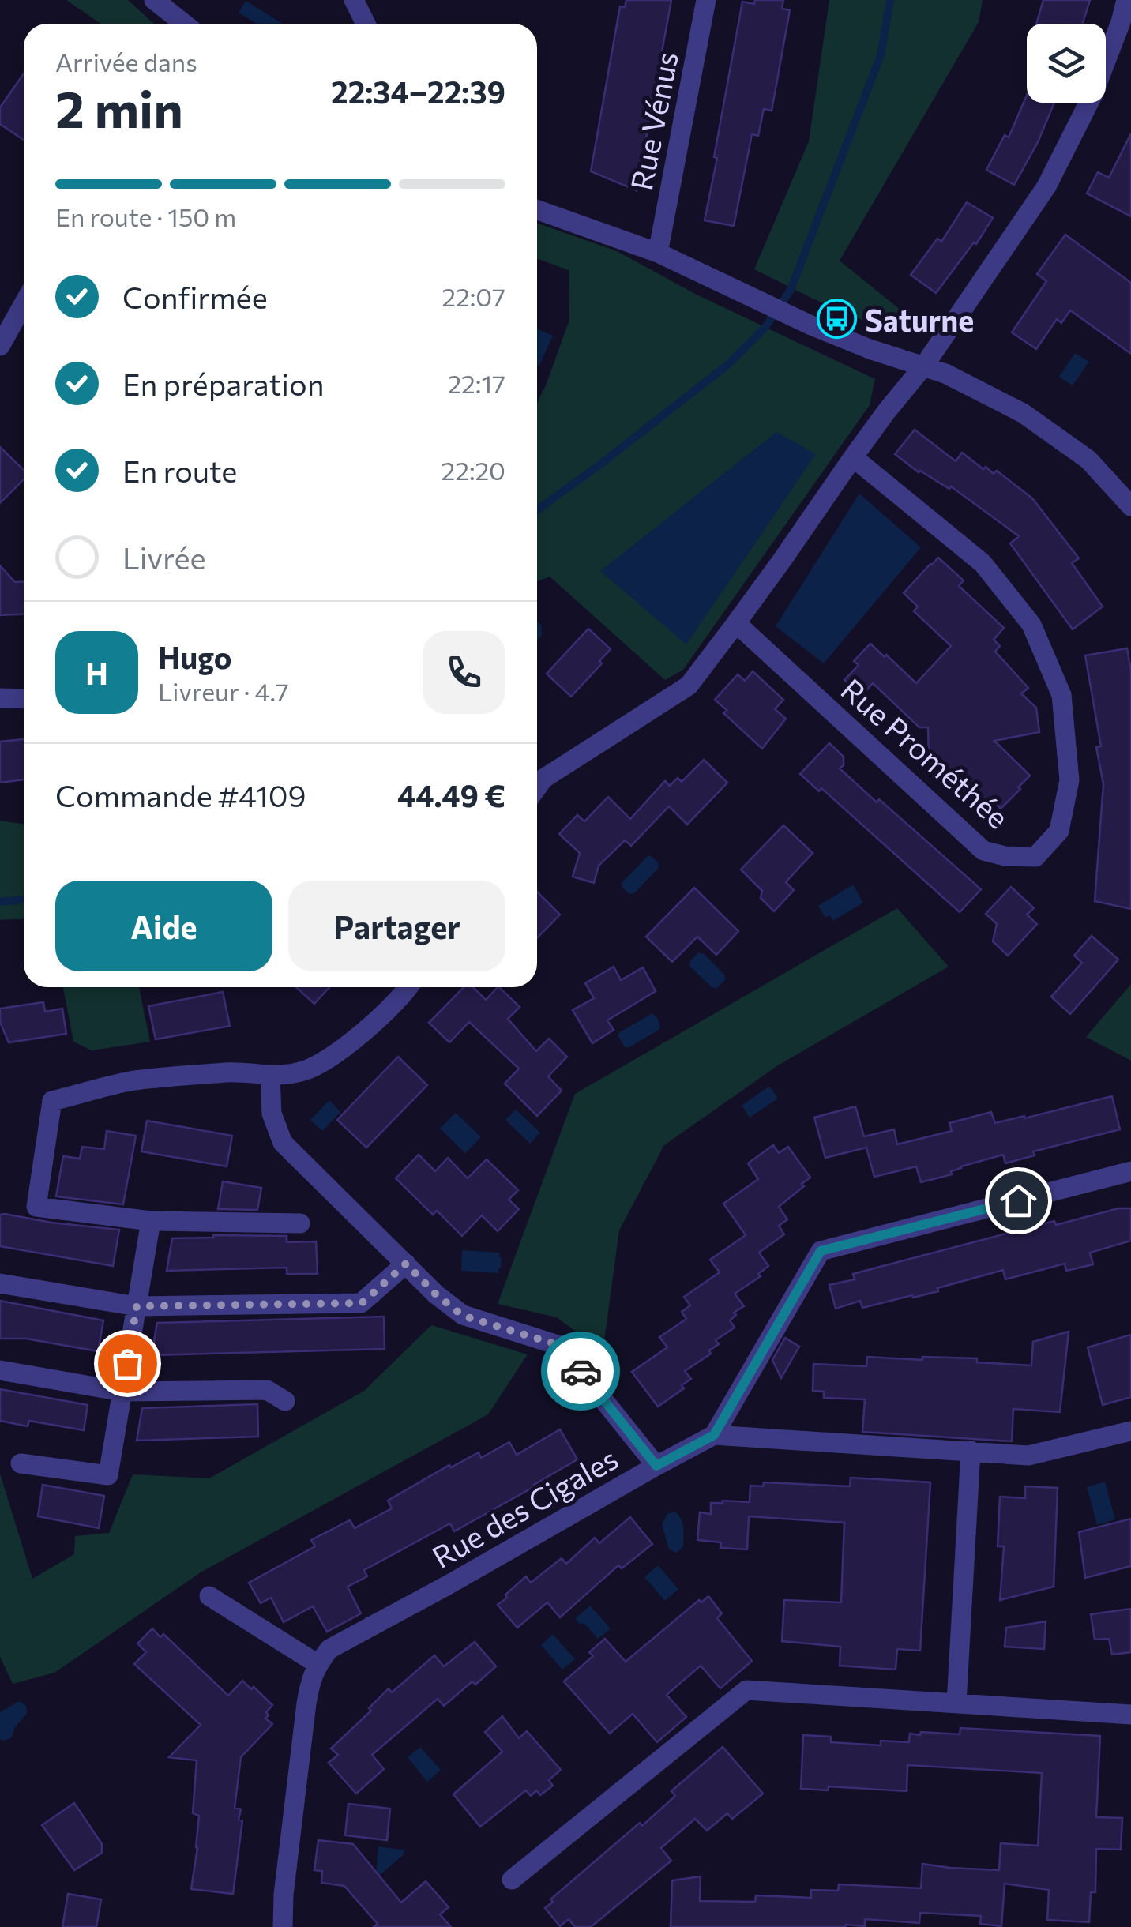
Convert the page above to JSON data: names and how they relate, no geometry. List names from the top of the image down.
{
  "streets": {
    "street": ["Rue Vénus", "Rue Prométhée", "Rue des Cigales"]
  },
  "places": {
    "bus stop": ["Saturne"]
  },
  "page": {
    "heading": ["2 min", "Arrivée dans", "22:34–22:39"],
    "panel": [
      "Hugo",
      "Livreur · 4.7",
      "Commande #4109",
      "44.49 €"
    ],
    "bar": "En route · 150 m",
    "list": [
      ["Confirmée", "22:07"],
      ["En préparation", "22:17"],
      ["En route", "22:20"],
      "Livrée"
    ],
    "round": "H",
    "buttons": ["Aide", "Partager"]
  }
}
